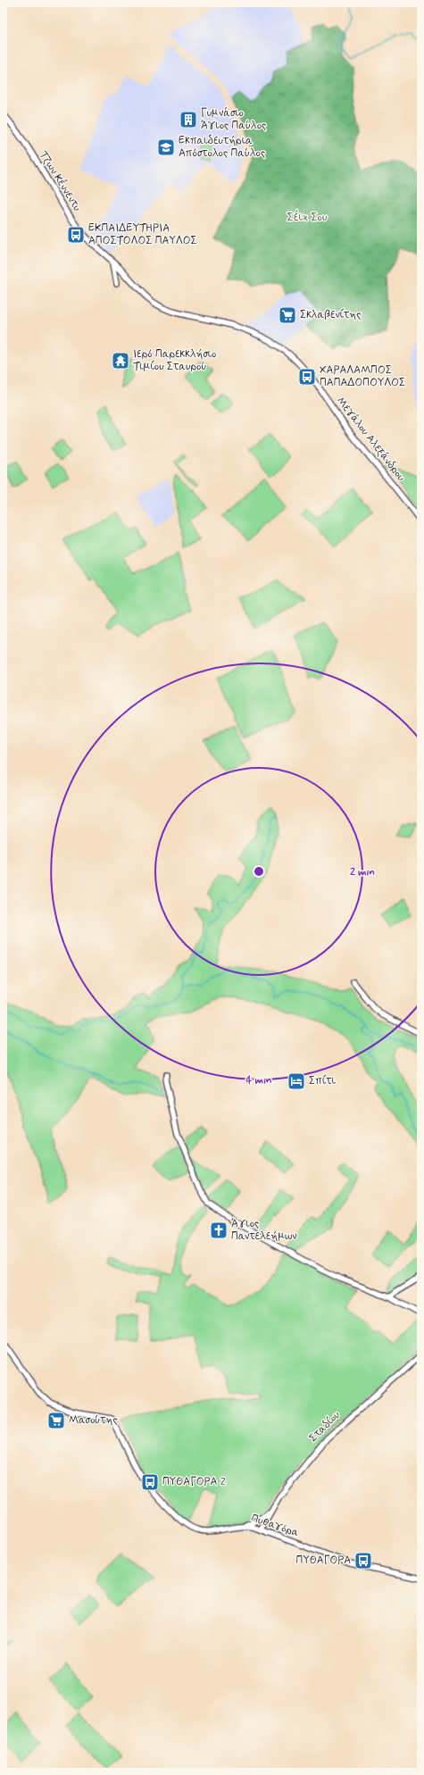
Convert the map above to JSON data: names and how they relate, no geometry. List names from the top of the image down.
{
  "streets": {
    "street": [
      "Τζων Κέννεντυ",
      "Μεγάλου Αλεξάνδρου",
      "Σταδίου",
      "Πυθαγόρα"
    ]
  },
  "crossings": [
    ["Τζων Κέννεντυ", "Μεγάλου Αλεξάνδρου"],
    ["Σταδίου", "Πυθαγόρα"]
  ],
  "parks": ["Σέιχ Σου"],
  "places": {
    "building": ["Γυμνάσιο Άγιος Παύλος"],
    "school or university": ["Εκπαιδευτήρια Απόστολος Παύλος"],
    "bus stop": [
      "ΕΚΠΑΙΔΕΥΤΗΡΙΑ ΑΠΟΣΤΟΛΟΣ ΠΑΥΛΟΣ",
      "ΧΑΡΑΛΑΜΠΟΣ ΠΑΠΑΔΟΠΟΥΛΟΣ",
      "ΠΥΘΑΓΟΡΑ 2",
      "ΠΥΘΑΓΟΡΑ"
    ],
    "supermarket": ["Σκλαβενίτης", "Μασούτης"],
    "temple": ["Ιερό Παρεκκλήσιο Τιμίου Σταυρού"],
    "hotel": ["Σπίτι"],
    "church": ["Άγιος Παντελεήμων"]
  },
  "rings": ["2 min", "4 min"]
}
